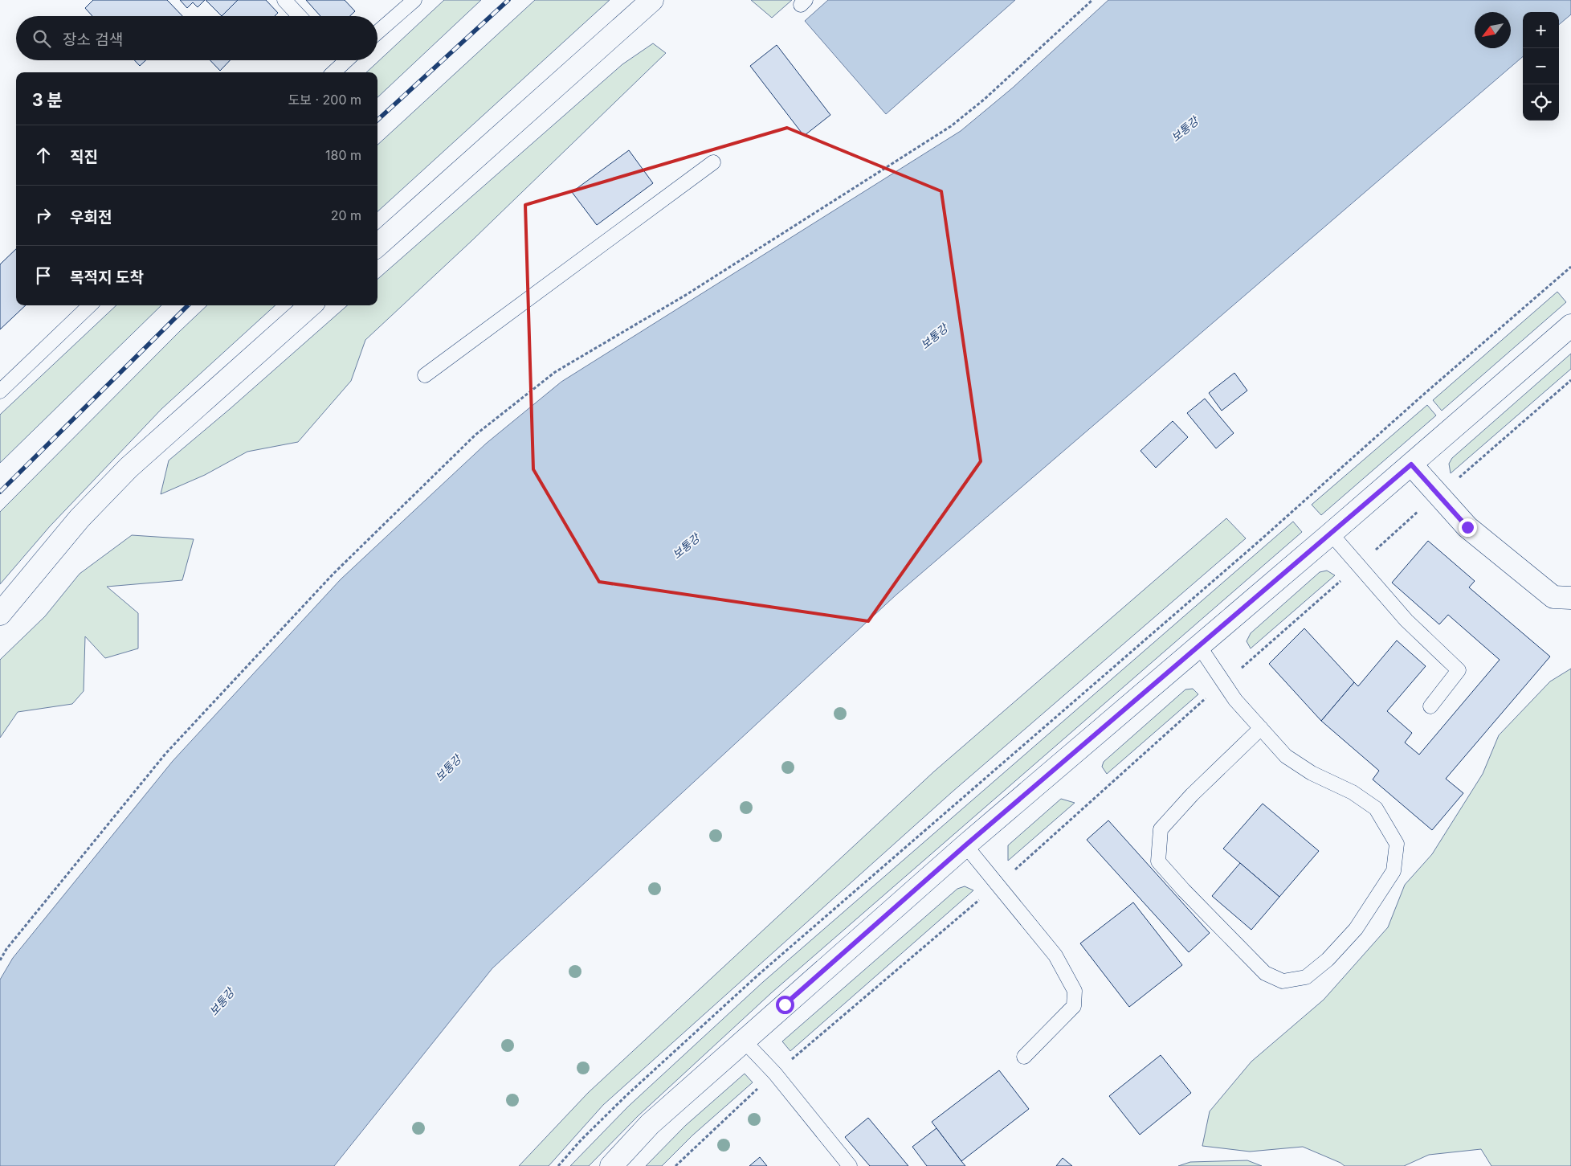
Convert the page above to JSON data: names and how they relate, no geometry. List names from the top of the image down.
{
  "water": ["보통강"],
  "north": "bottom left",
  "page": {
    "map_buttons": ["+", "−"],
    "search": "장소 검색",
    "heading": ["3 분", "도보 · 200 m"],
    "list": [
      ["직진", "180 m"],
      ["우회전", "20 m"],
      "목적지 도착"
    ]
  }
}
